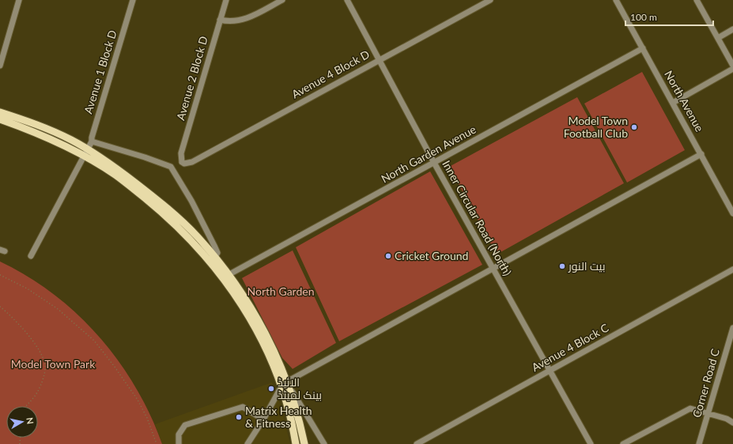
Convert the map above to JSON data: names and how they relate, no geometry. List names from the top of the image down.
{
  "streets": {
    "street": [
      "Avenue 1 Block D",
      "Avenue 4 Block D",
      "Avenue 2 Block D",
      "North Avenue",
      "North Garden Avenue",
      "Inner Circular Road (North)",
      "Avenue 4 Block C",
      "Corner Road C"
    ]
  },
  "crossings": [
    ["Avenue 4 Block D", "Avenue 2 Block D"],
    ["Avenue 4 Block D", "Inner Circular Road (North)"],
    ["North Avenue", "North Garden Avenue"],
    ["North Garden Avenue", "Inner Circular Road (North)"],
    ["Inner Circular Road (North)", "Avenue 4 Block C"]
  ],
  "parks": ["North Garden", "Model Town Park"],
  "places": [
    "Model Town Football Club",
    "Cricket Ground",
    "بیت النور",
    "الائیڈ بینک لمیٹڈ",
    "Matrix Health & Fitness"
  ],
  "scale_bar": "100 m",
  "north": "right"
}
